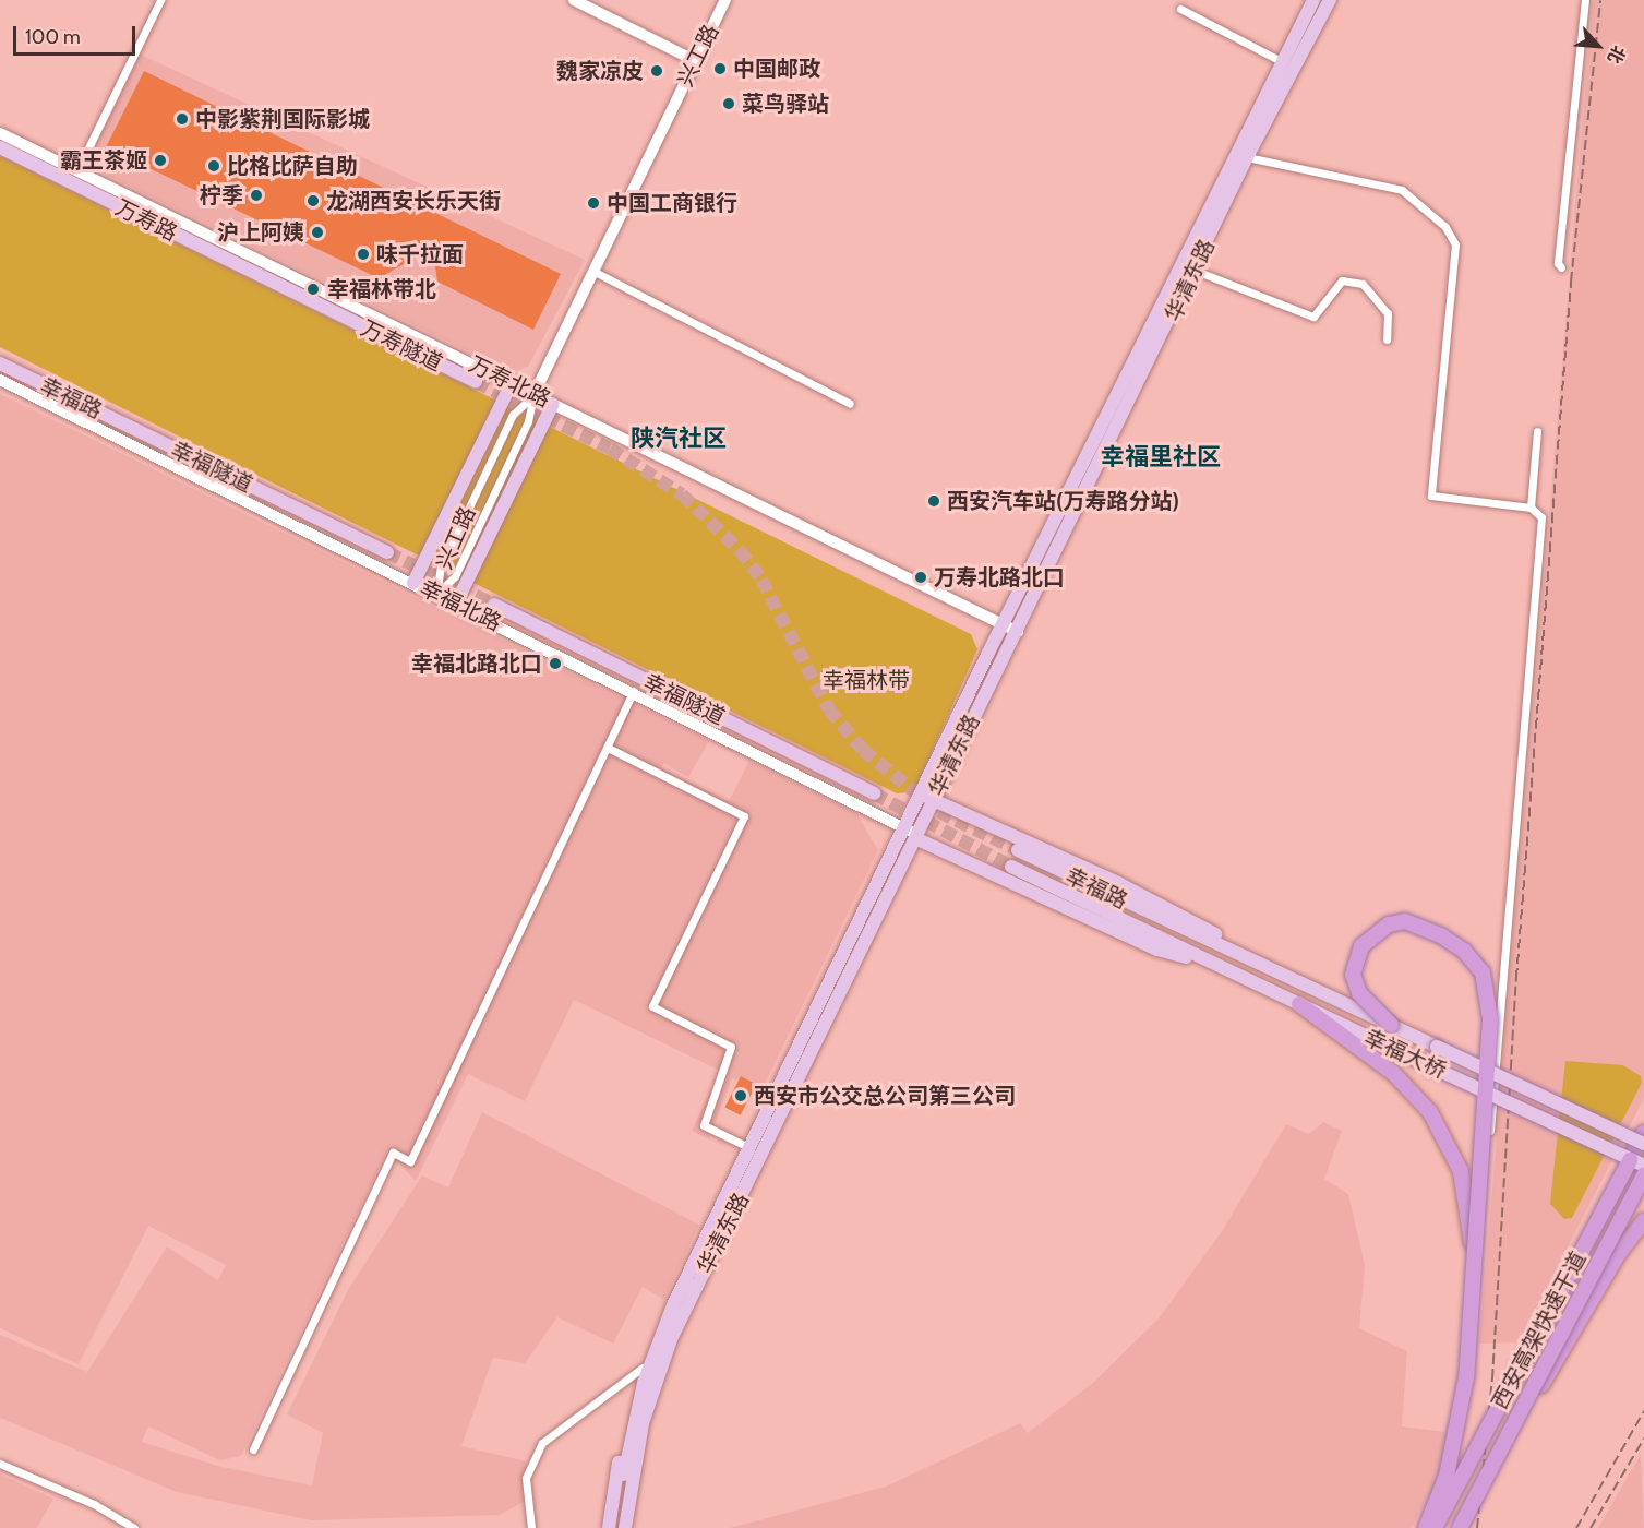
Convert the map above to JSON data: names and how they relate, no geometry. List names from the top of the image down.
{
  "streets": {
    "highway": ["西安高架快速干道"],
    "main road": [
      "兴工路",
      "万寿路",
      "华清东路",
      "万寿隧道",
      "万寿北路",
      "幸福路",
      "幸福隧道",
      "幸福北路",
      "幸福大桥"
    ]
  },
  "crossings": [
    ["兴工路", "万寿北路"],
    ["兴工路", "幸福北路"],
    ["万寿路", "万寿隧道"],
    ["华清东路", "万寿北路"],
    ["华清东路", "幸福北路"],
    ["幸福路", "幸福隧道"],
    ["幸福路", "幸福大桥"],
    ["幸福大桥", "西安高架快速干道"]
  ],
  "districts": ["陕汽社区", "幸福里社区"],
  "parks": ["幸福林带"],
  "places": [
    "中国邮政",
    "魏家凉皮",
    "菜鸟驿站",
    "中影紫荆国际影城",
    "霸王茶姬",
    "比格比萨自助",
    "柠季",
    "龙湖西安长乐天街",
    "中国工商银行",
    "沪上阿姨",
    "味千拉面",
    "幸福林带北",
    "西安汽车站(万寿路分站)",
    "万寿北路北口",
    "幸福北路北口",
    "西安市公交总公司第三公司"
  ],
  "scale_bar": "100 m",
  "north": "bottom right"
}
